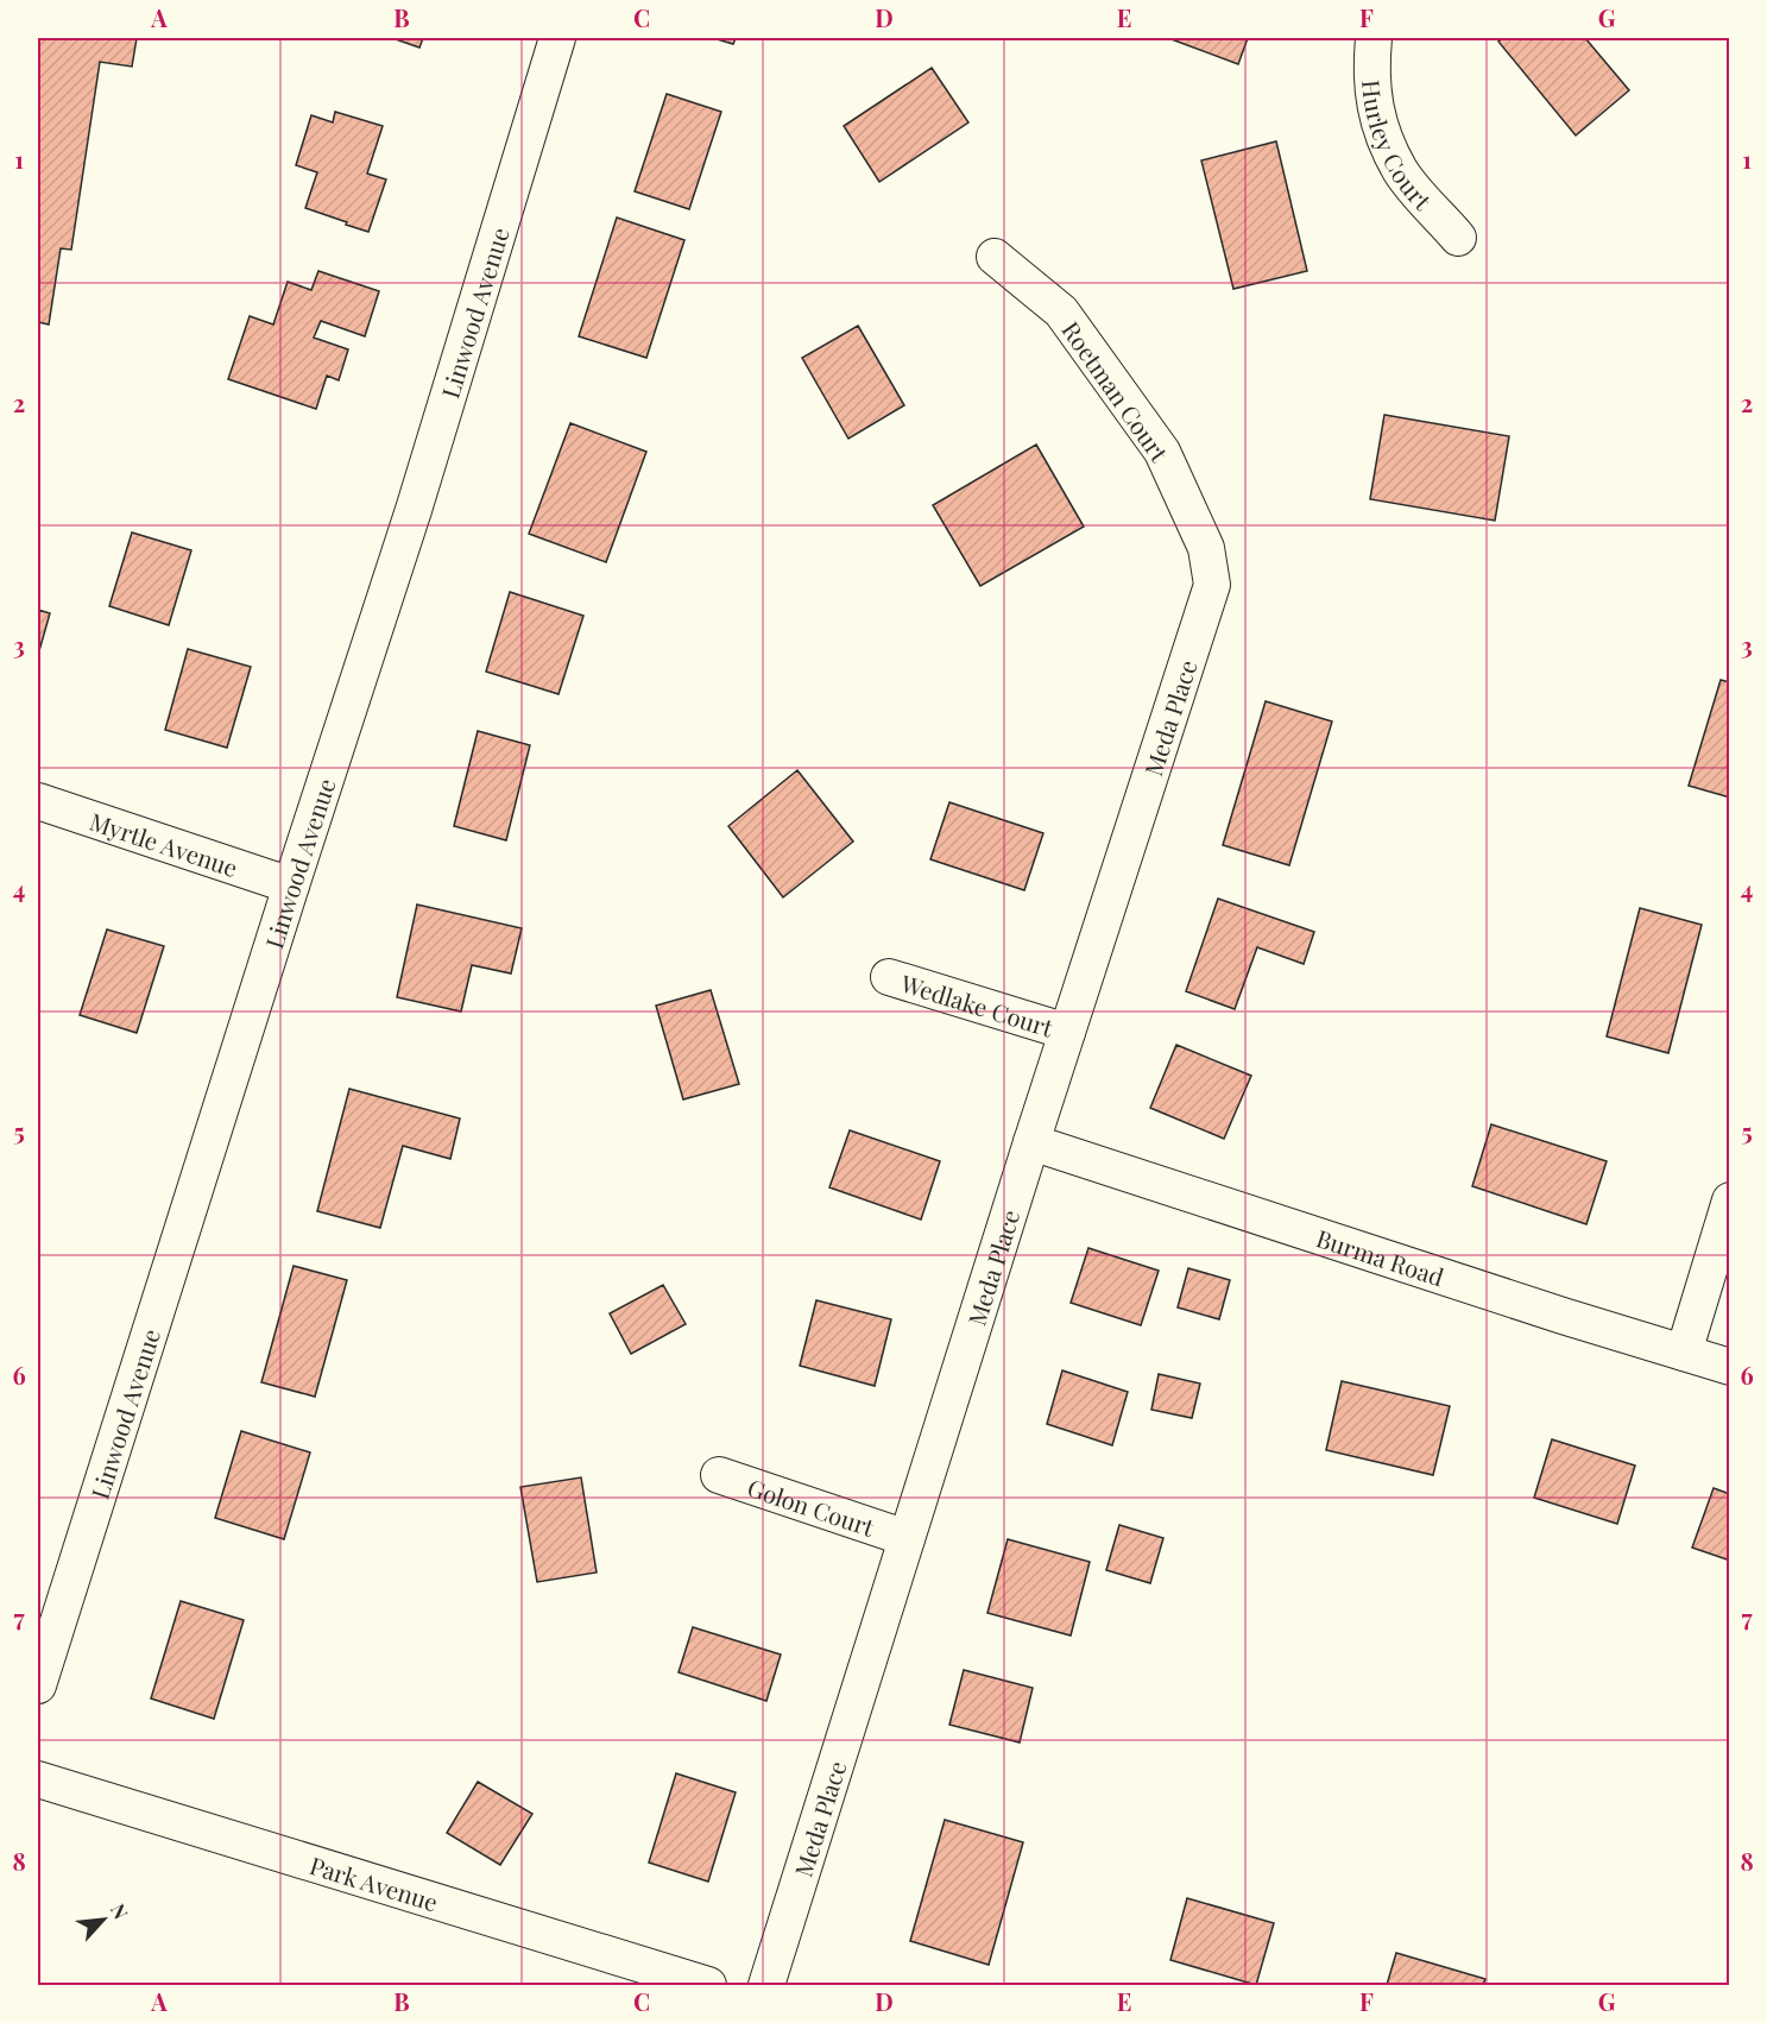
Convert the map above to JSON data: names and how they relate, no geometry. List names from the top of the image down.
{
  "streets": {
    "street": [
      "Hurley Court",
      "Linwood Avenue",
      "Roetman Court",
      "Meda Place",
      "Myrtle Avenue",
      "Wedlake Court",
      "Burma Road",
      "Golon Court",
      "Park Avenue"
    ]
  },
  "crossings": [
    ["Linwood Avenue", "Myrtle Avenue"],
    ["Roetman Court", "Meda Place"],
    ["Meda Place", "Wedlake Court"],
    ["Meda Place", "Burma Road"],
    ["Meda Place", "Golon Court"]
  ],
  "north": "top right",
  "grid": {
    "columns": [
      "A",
      "B",
      "C",
      "D",
      "E",
      "F",
      "G"
    ],
    "rows": [
      "1",
      "2",
      "3",
      "4",
      "5",
      "6",
      "7",
      "8"
    ]
  }
}
